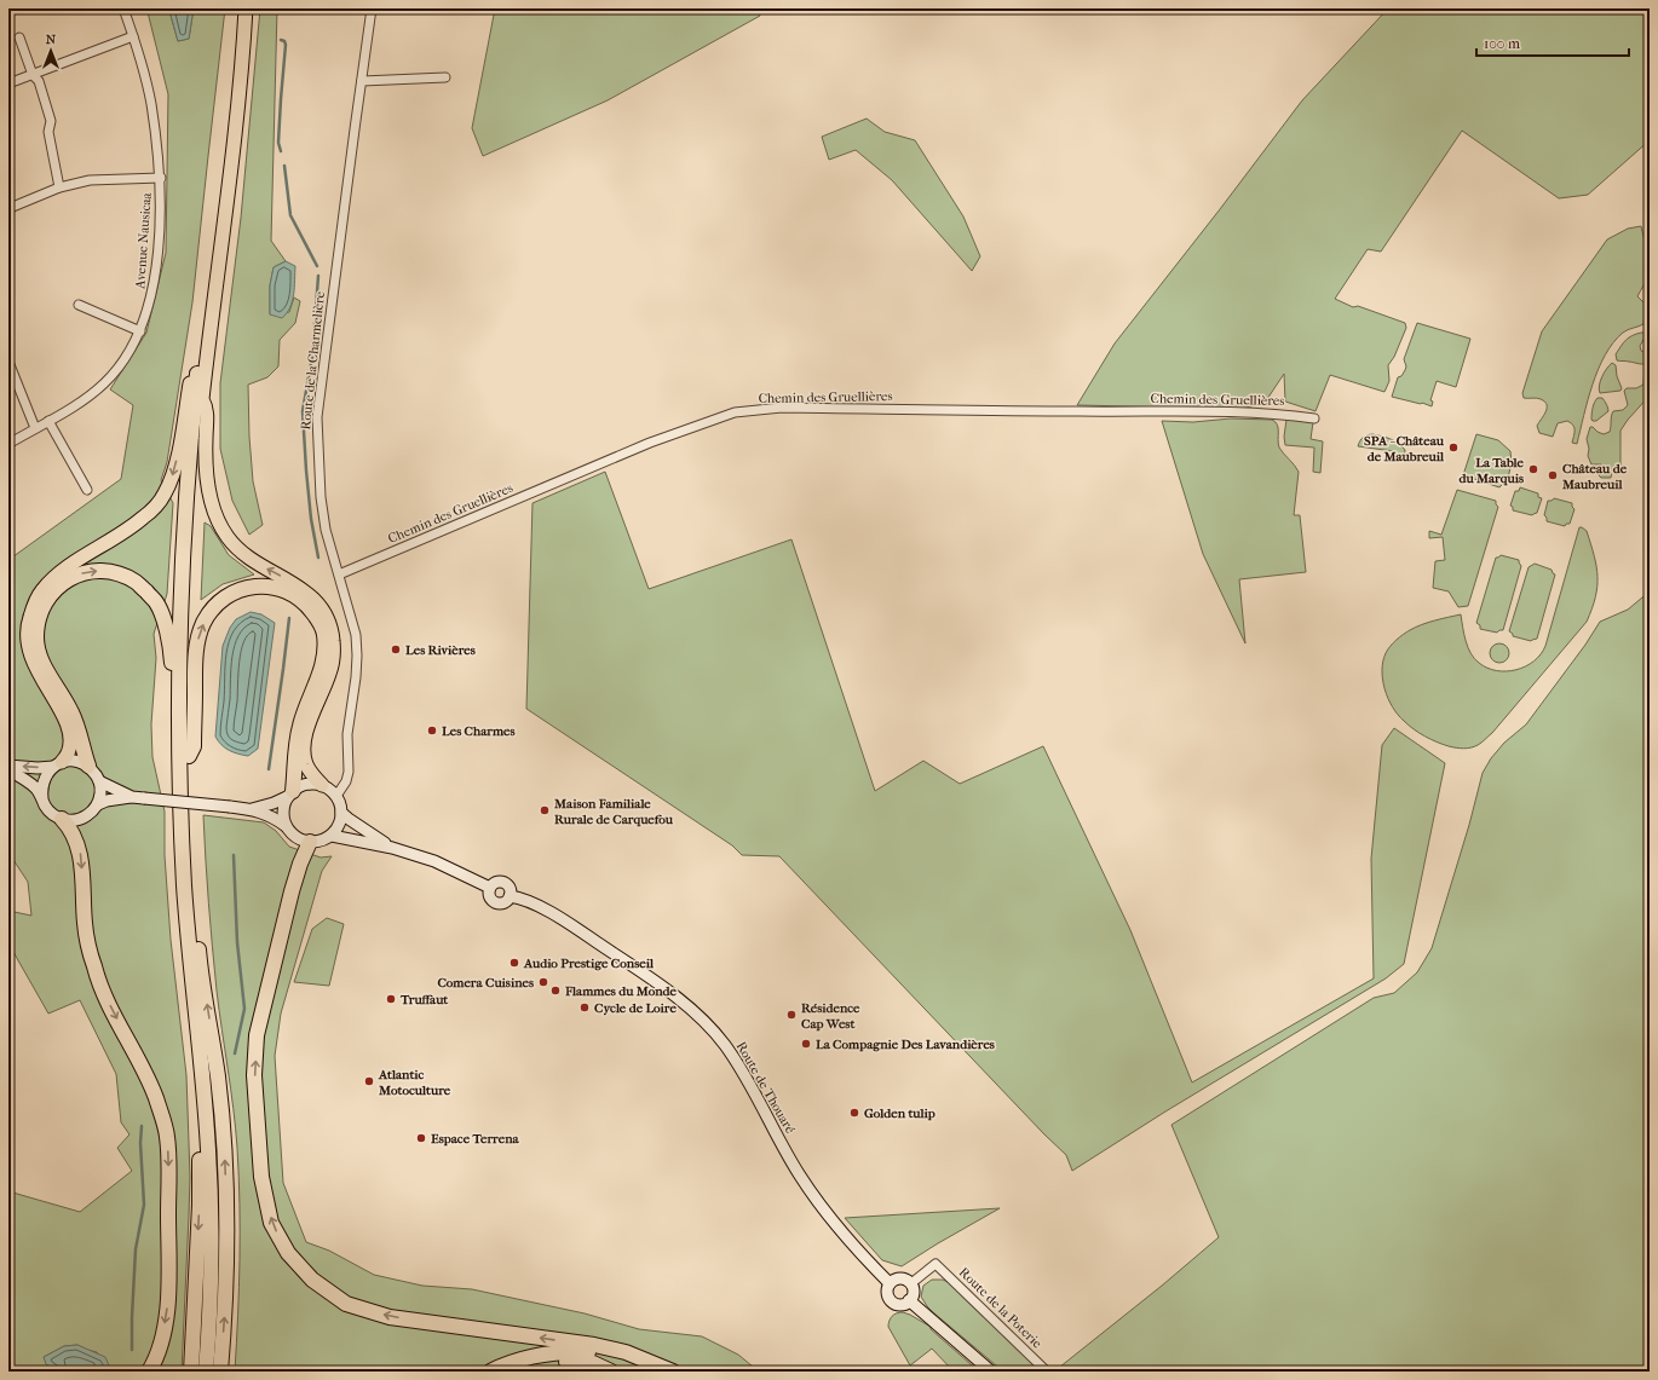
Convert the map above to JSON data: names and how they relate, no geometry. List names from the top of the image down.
{
  "streets": {
    "main road": ["Route de Thouaré"],
    "street": [
      "Avenue Nausicaa",
      "Route de la Charmelière",
      "Chemin des Gruellières",
      "Route de la Poterie"
    ]
  },
  "crossings": [
    ["Route de la Charmelière", "Chemin des Gruellières"],
    ["Route de Thouaré", "Route de la Poterie"]
  ],
  "places": [
    "SPA - Château de Maubreuil",
    "La Table du Marquis",
    "Château de Maubreuil",
    "Les Rivières",
    "Les Charmes",
    "Maison Familiale Rurale de Carquefou",
    "Audio Prestige Conseil",
    "Comera Cuisines",
    "Flammes du Monde",
    "Truffaut",
    "Cycle de Loire",
    "Résidence Cap West",
    "La Compagnie Des Lavandières",
    "Atlantic Motoculture",
    "Golden tulip",
    "Espace Terrena"
  ],
  "scale_bar": "100 m",
  "north": "top"
}
